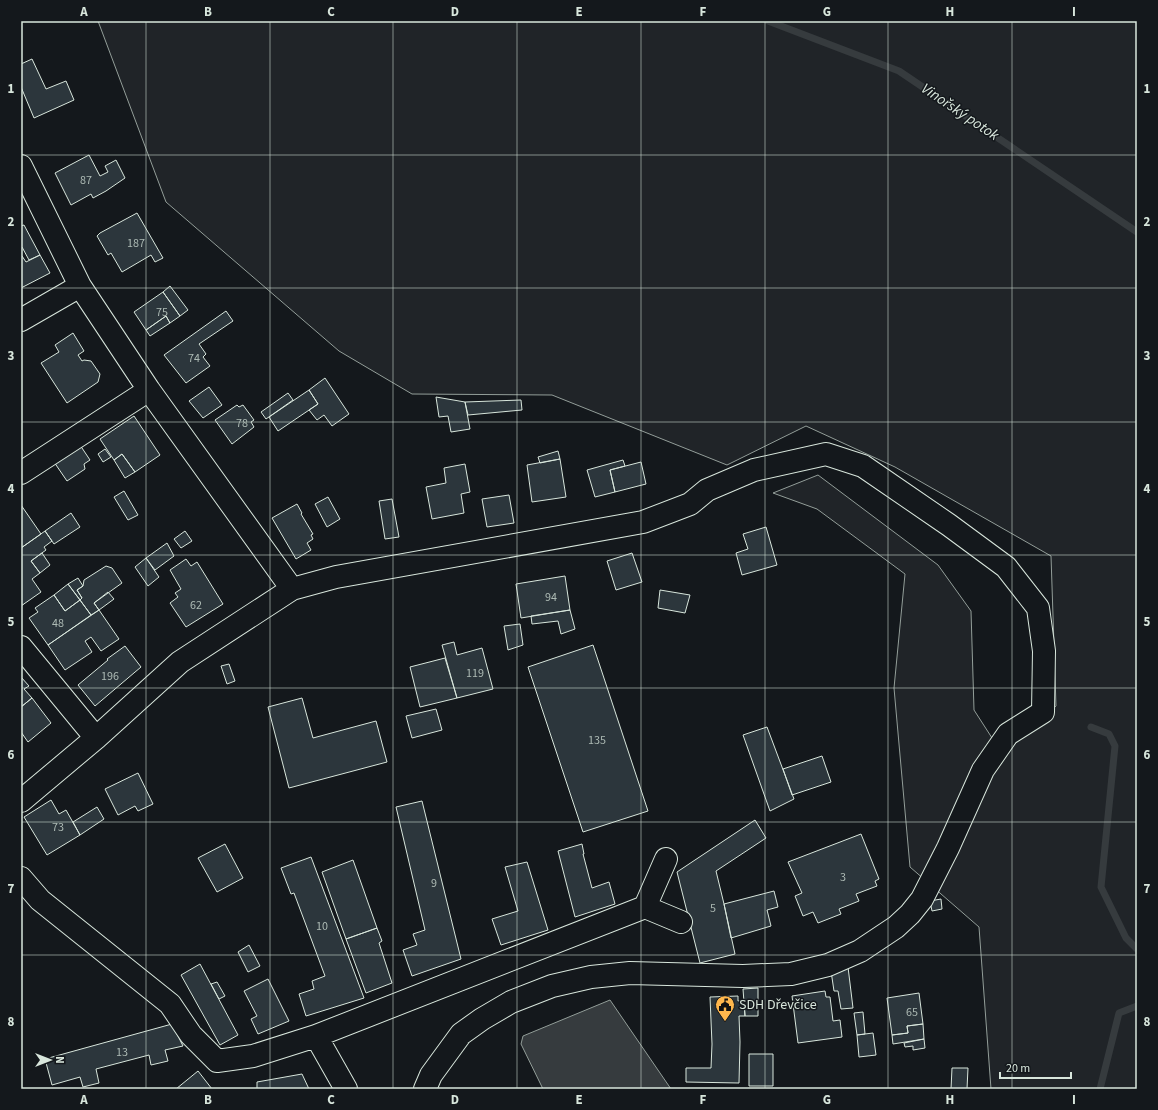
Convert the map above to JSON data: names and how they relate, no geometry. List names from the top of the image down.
{
  "water": ["Vinořský potok"],
  "places": {
    "public building": ["SDH Dřevčice"]
  },
  "house_numbers": [
    "87",
    "187",
    "75",
    "74",
    "78",
    "94",
    "62",
    "48",
    "119",
    "196",
    "135",
    "73",
    "3",
    "9",
    "5",
    "10",
    "65",
    "13"
  ],
  "scale_bar": "20 m",
  "north": "right",
  "grid": {
    "columns": [
      "A",
      "B",
      "C",
      "D",
      "E",
      "F",
      "G",
      "H",
      "I"
    ],
    "rows": [
      "1",
      "2",
      "3",
      "4",
      "5",
      "6",
      "7",
      "8"
    ]
  }
}
